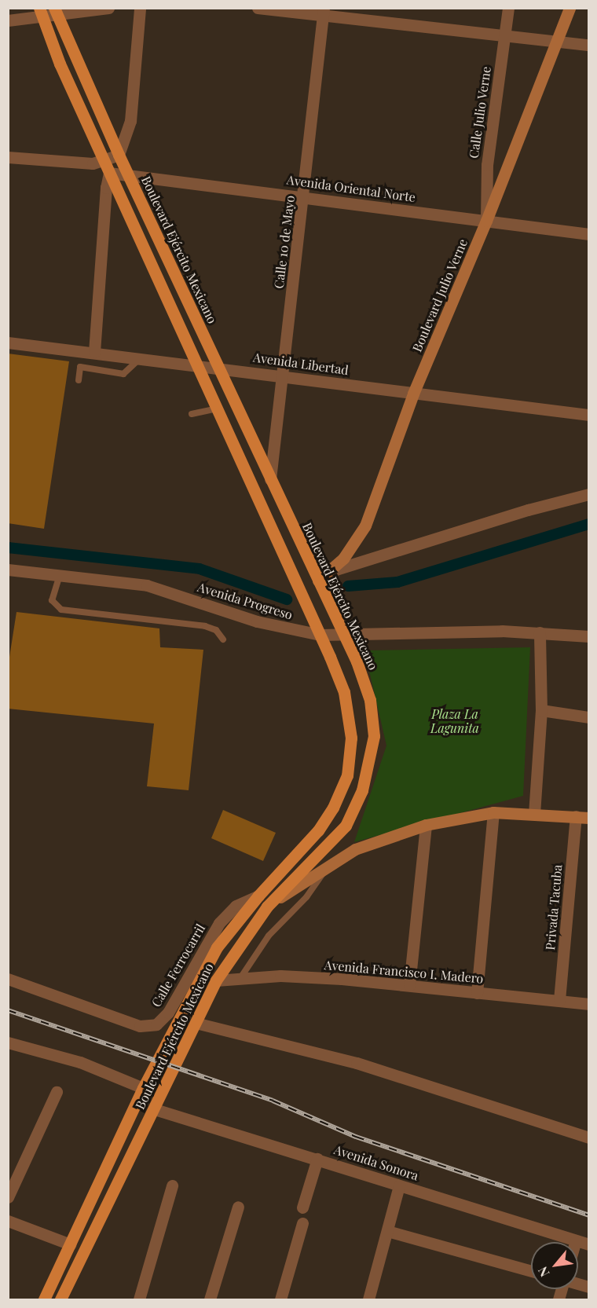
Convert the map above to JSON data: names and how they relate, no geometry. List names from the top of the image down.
{
  "streets": {
    "main road": ["Boulevard Ejército Mexicano"],
    "street": [
      "Calle Julio Verne",
      "Avenida Oriental Norte",
      "Calle 10 de Mayo",
      "Boulevard Julio Verne",
      "Avenida Libertad",
      "Avenida Progreso",
      "Privada Tacuba",
      "Calle Ferrocarril",
      "Avenida Francisco I. Madero",
      "Avenida Sonora"
    ]
  },
  "crossings": [
    ["Calle Julio Verne", "Avenida Oriental Norte"],
    ["Calle Julio Verne", "Boulevard Julio Verne"],
    ["Avenida Oriental Norte", "Calle 10 de Mayo"],
    ["Avenida Oriental Norte", "Boulevard Ejército Mexicano"],
    ["Avenida Oriental Norte", "Boulevard Julio Verne"],
    ["Calle 10 de Mayo", "Boulevard Ejército Mexicano"],
    ["Calle 10 de Mayo", "Avenida Libertad"],
    ["Boulevard Ejército Mexicano", "Boulevard Julio Verne"],
    ["Boulevard Ejército Mexicano", "Avenida Libertad"],
    ["Boulevard Ejército Mexicano", "Avenida Progreso"],
    ["Boulevard Ejército Mexicano", "Calle Ferrocarril"],
    ["Boulevard Ejército Mexicano", "Avenida Francisco I. Madero"],
    ["Boulevard Ejército Mexicano", "Avenida Sonora"],
    ["Boulevard Julio Verne", "Avenida Libertad"],
    ["Privada Tacuba", "Avenida Francisco I. Madero"]
  ],
  "parks": ["Plaza La Lagunita"],
  "north": "bottom left"
}
